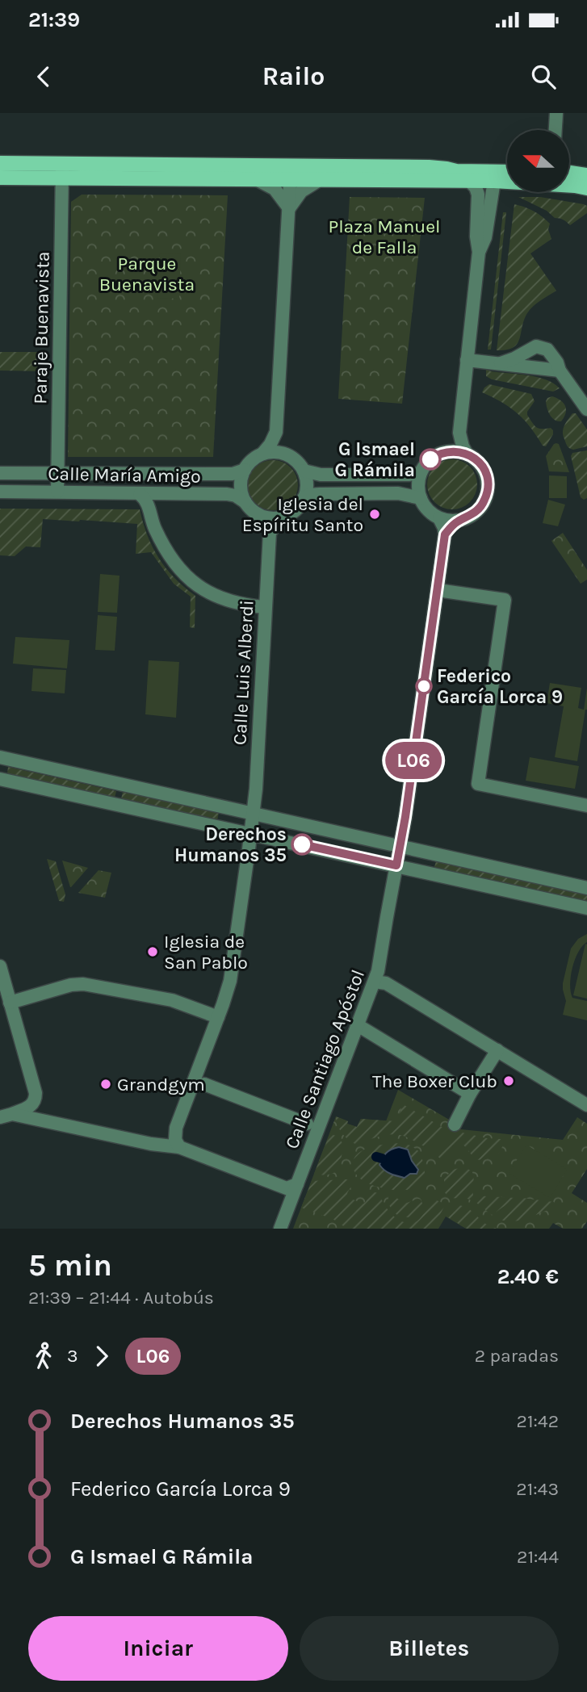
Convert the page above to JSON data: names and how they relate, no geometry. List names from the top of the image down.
{
  "streets": {
    "street": [
      "Paraje Buenavista",
      "Calle María Amigo",
      "Calle Luis Alberdi",
      "Calle Santiago Apóstol"
    ]
  },
  "crossings": [
    ["Paraje Buenavista", "Calle María Amigo"]
  ],
  "parks": ["Plaza Manuel de Falla", "Parque Buenavista"],
  "places": [
    "G Ismael G Rámila",
    "Iglesia del Espíritu Santo",
    "Federico García Lorca 9",
    "Derechos Humanos 35",
    "Iglesia de San Pablo",
    "The Boxer Club",
    "Grandgym"
  ],
  "lines": ["bus line L06"],
  "north": "left",
  "page": {
    "status": "21:39",
    "header": "Railo",
    "on_map": "L06",
    "heading": ["5 min", "21:39 – 21:44 · Autobús", "2.40 €"],
    "legs": ["3", "L06", "2 paradas"],
    "list": [
      {
        "name": "Derechos Humanos 35",
        "value": "21:42"
      },
      {
        "name": "Federico García Lorca 9",
        "value": "21:43"
      },
      {
        "name": "G Ismael G Rámila",
        "value": "21:44"
      }
    ],
    "buttons": ["Iniciar", "Billetes"]
  }
}
